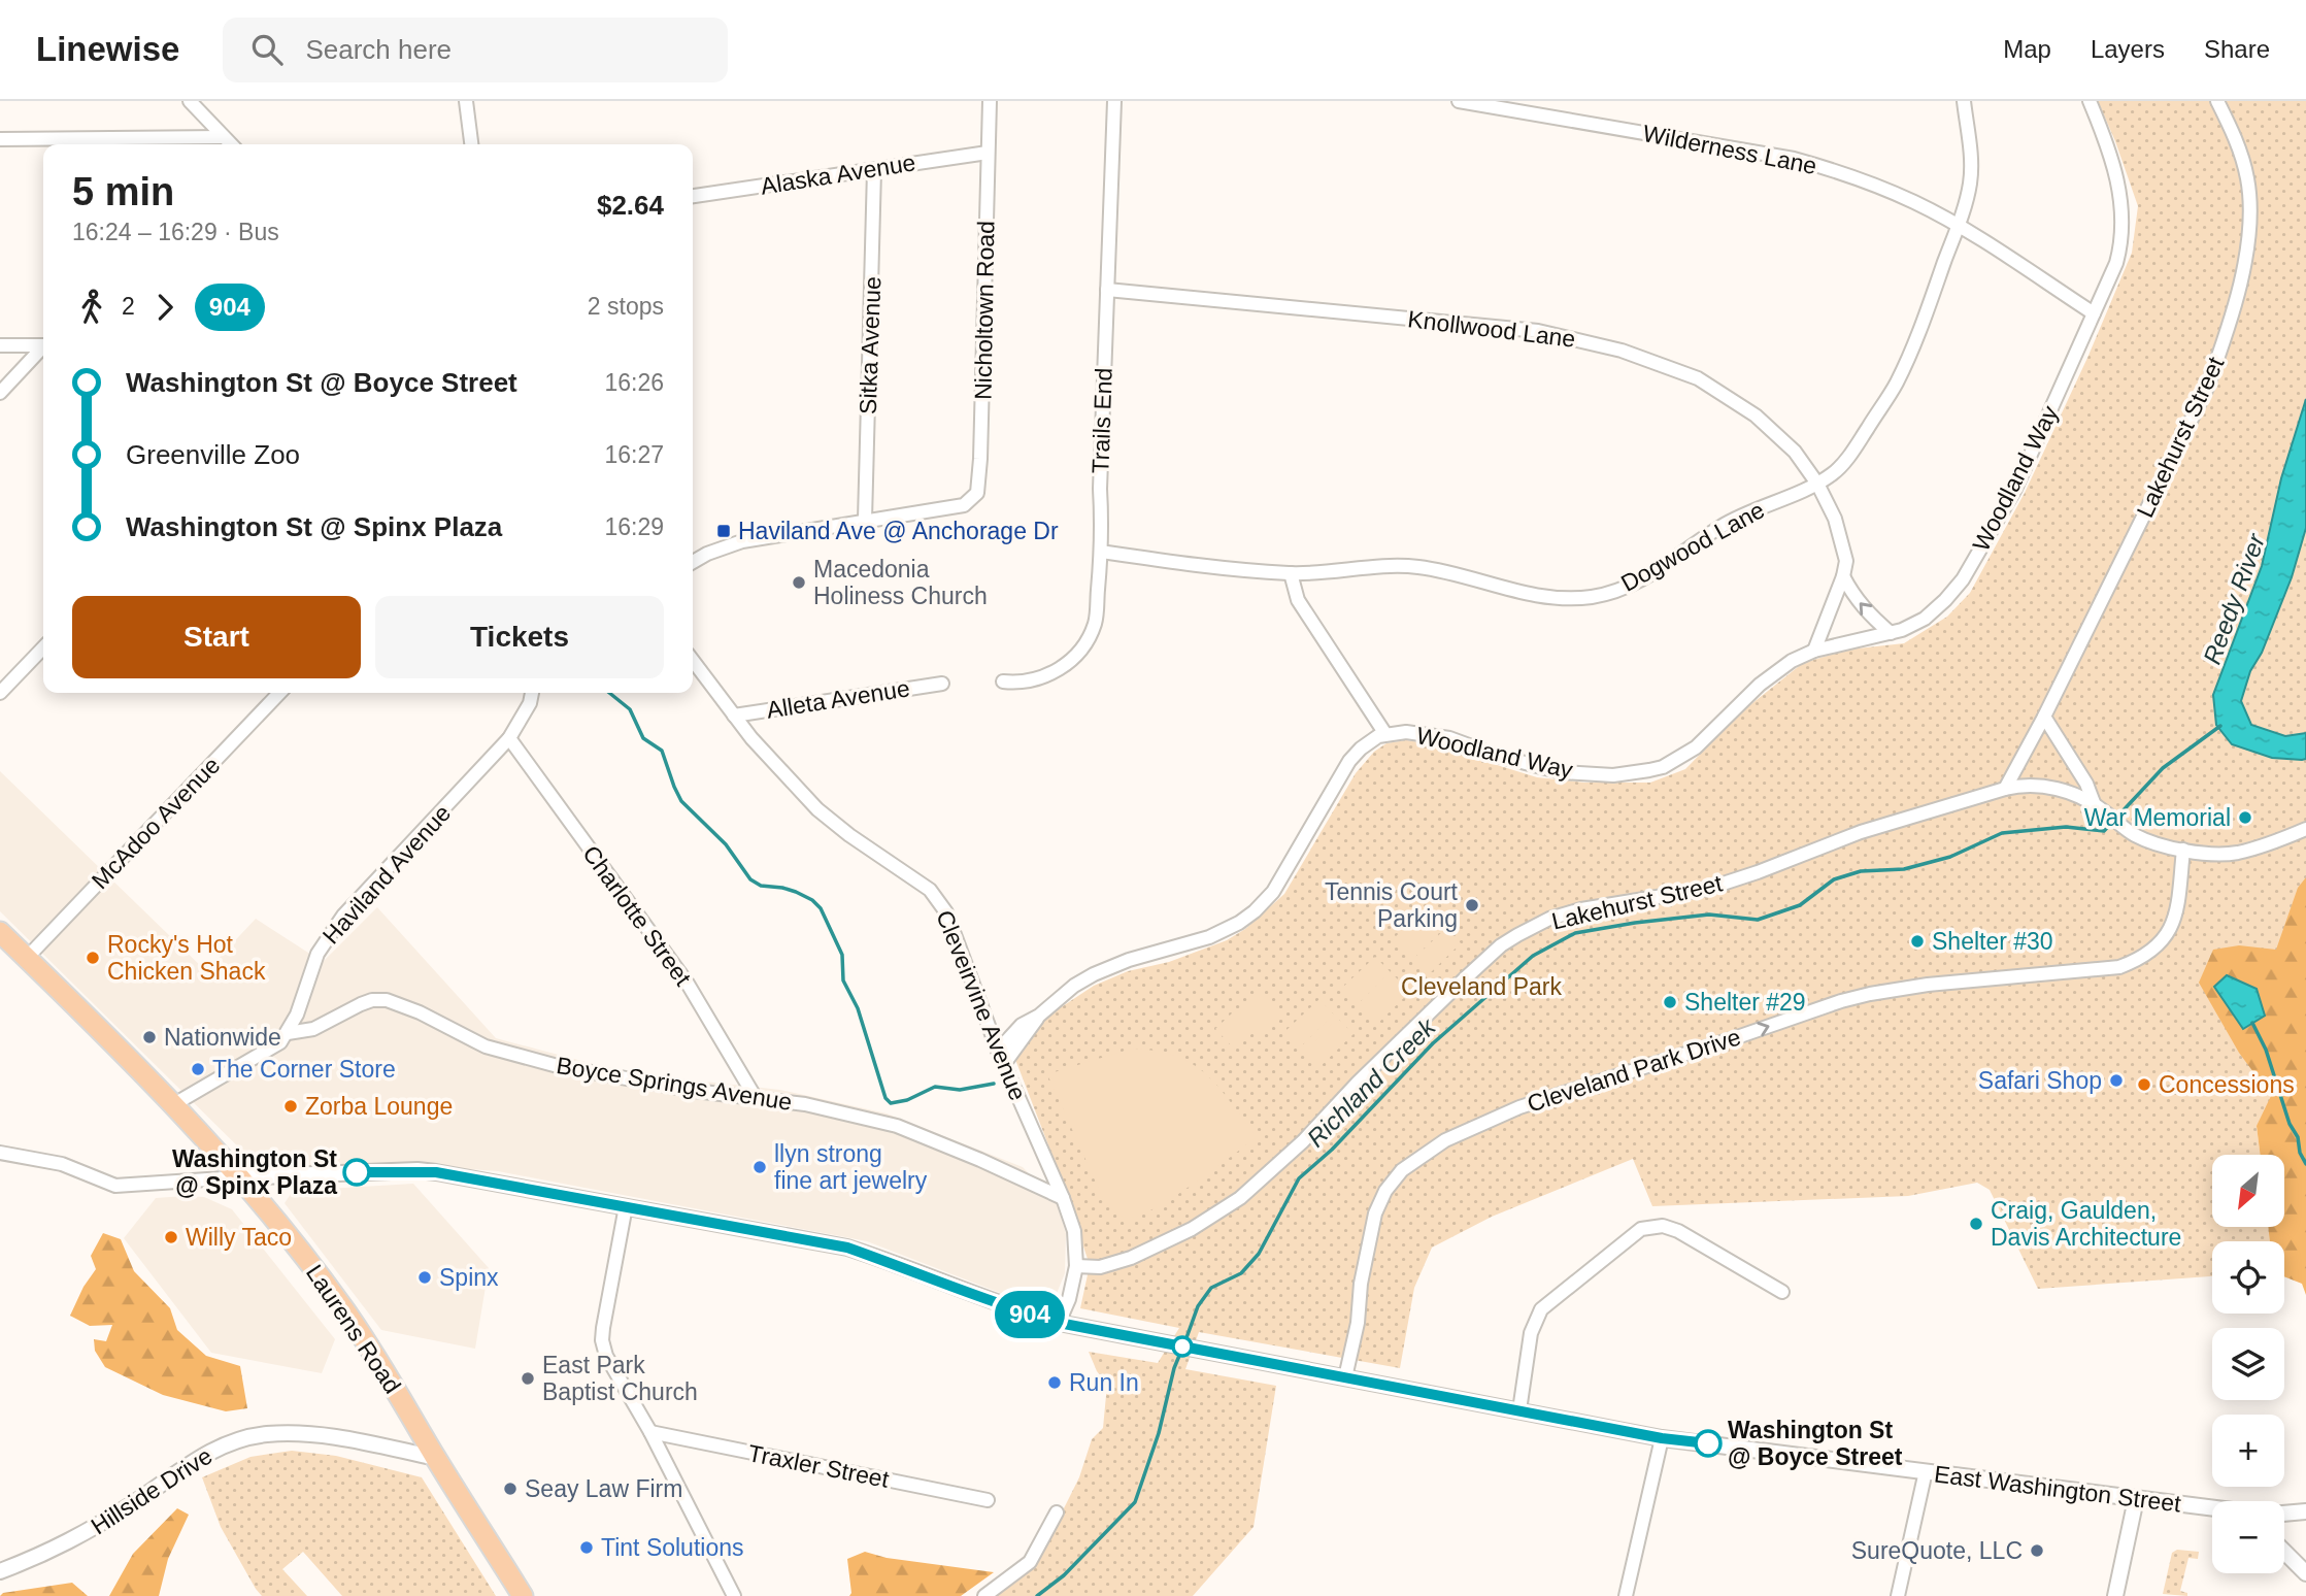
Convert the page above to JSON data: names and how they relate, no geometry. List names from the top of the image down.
{
  "streets": {
    "main road": ["Laurens Road"],
    "street": [
      "Wilderness Lane",
      "Alaska Avenue",
      "Nicholtown Road",
      "Knollwood Lane",
      "Sitka Avenue",
      "Trails End",
      "Lakehurst Street",
      "Woodland Way",
      "Dogwood Lane",
      "Alleta Avenue",
      "McAdoo Avenue",
      "Haviland Avenue",
      "Charlotte Street",
      "Cleveirvine Avenue",
      "Cleveland Park Drive",
      "Boyce Springs Avenue",
      "Traxler Street",
      "East Washington Street",
      "Hillside Drive"
    ]
  },
  "crossings": [
    ["Wilderness Lane", "Woodland Way"],
    ["Wilderness Lane", "Dogwood Lane"],
    ["Alaska Avenue", "Nicholtown Road"],
    ["Alaska Avenue", "Sitka Avenue"],
    ["Nicholtown Road", "Sitka Avenue"],
    ["Knollwood Lane", "Trails End"],
    ["Knollwood Lane", "Woodland Way"],
    ["Knollwood Lane", "Dogwood Lane"],
    ["Trails End", "Dogwood Lane"],
    ["Lakehurst Street", "Cleveirvine Avenue"],
    ["Woodland Way", "Cleveirvine Avenue"],
    ["Alleta Avenue", "Cleveirvine Avenue"],
    ["McAdoo Avenue", "Laurens Road"],
    ["Haviland Avenue", "Charlotte Street"],
    ["Haviland Avenue", "Boyce Springs Avenue"],
    ["Haviland Avenue", "Laurens Road"],
    ["Charlotte Street", "Boyce Springs Avenue"],
    ["Cleveirvine Avenue", "Boyce Springs Avenue"],
    ["Cleveirvine Avenue", "East Washington Street"],
    ["Cleveland Park Drive", "East Washington Street"],
    ["Laurens Road", "East Washington Street"],
    ["Laurens Road", "Hillside Drive"]
  ],
  "one_way": ["Cleveland Park Drive"],
  "water": ["Reedy River", "Richland Creek"],
  "parks": ["Cleveland Park"],
  "places": {
    "transit": ["Haviland Ave @ Anchorage Dr"],
    "other": [
      "Macedonia Holiness Church",
      "War Memorial",
      "Tennis Court Parking",
      "Shelter #30",
      "Rocky's Hot Chicken Shack",
      "Shelter #29",
      "Nationwide",
      "The Corner Store",
      "Safari Shop",
      "Concessions",
      "Zorba Lounge",
      "llyn strong fine art jewelry",
      "Washington St @ Spinx Plaza",
      "Craig, Gaulden, Davis Architecture",
      "Willy Taco",
      "Spinx",
      "East Park Baptist Church",
      "Run In",
      "Washington St @ Boyce Street",
      "Seay Law Firm",
      "Tint Solutions",
      "SureQuote, LLC"
    ]
  },
  "lines": ["bus line 904"],
  "north": "bottom left",
  "page": {
    "header": "Linewise",
    "search": "Search here",
    "nav": ["Map", "Layers", "Share"],
    "on_map": "904",
    "heading": ["5 min", "16:24 – 16:29 · Bus", "$2.64"],
    "legs": ["2", "904", "2 stops"],
    "list": [
      {
        "name": "Washington St @ Boyce Street",
        "value": "16:26"
      },
      {
        "name": "Greenville Zoo",
        "value": "16:27"
      },
      {
        "name": "Washington St @ Spinx Plaza",
        "value": "16:29"
      }
    ],
    "buttons": ["Start", "Tickets"],
    "map_buttons": ["+", "−"]
  }
}
